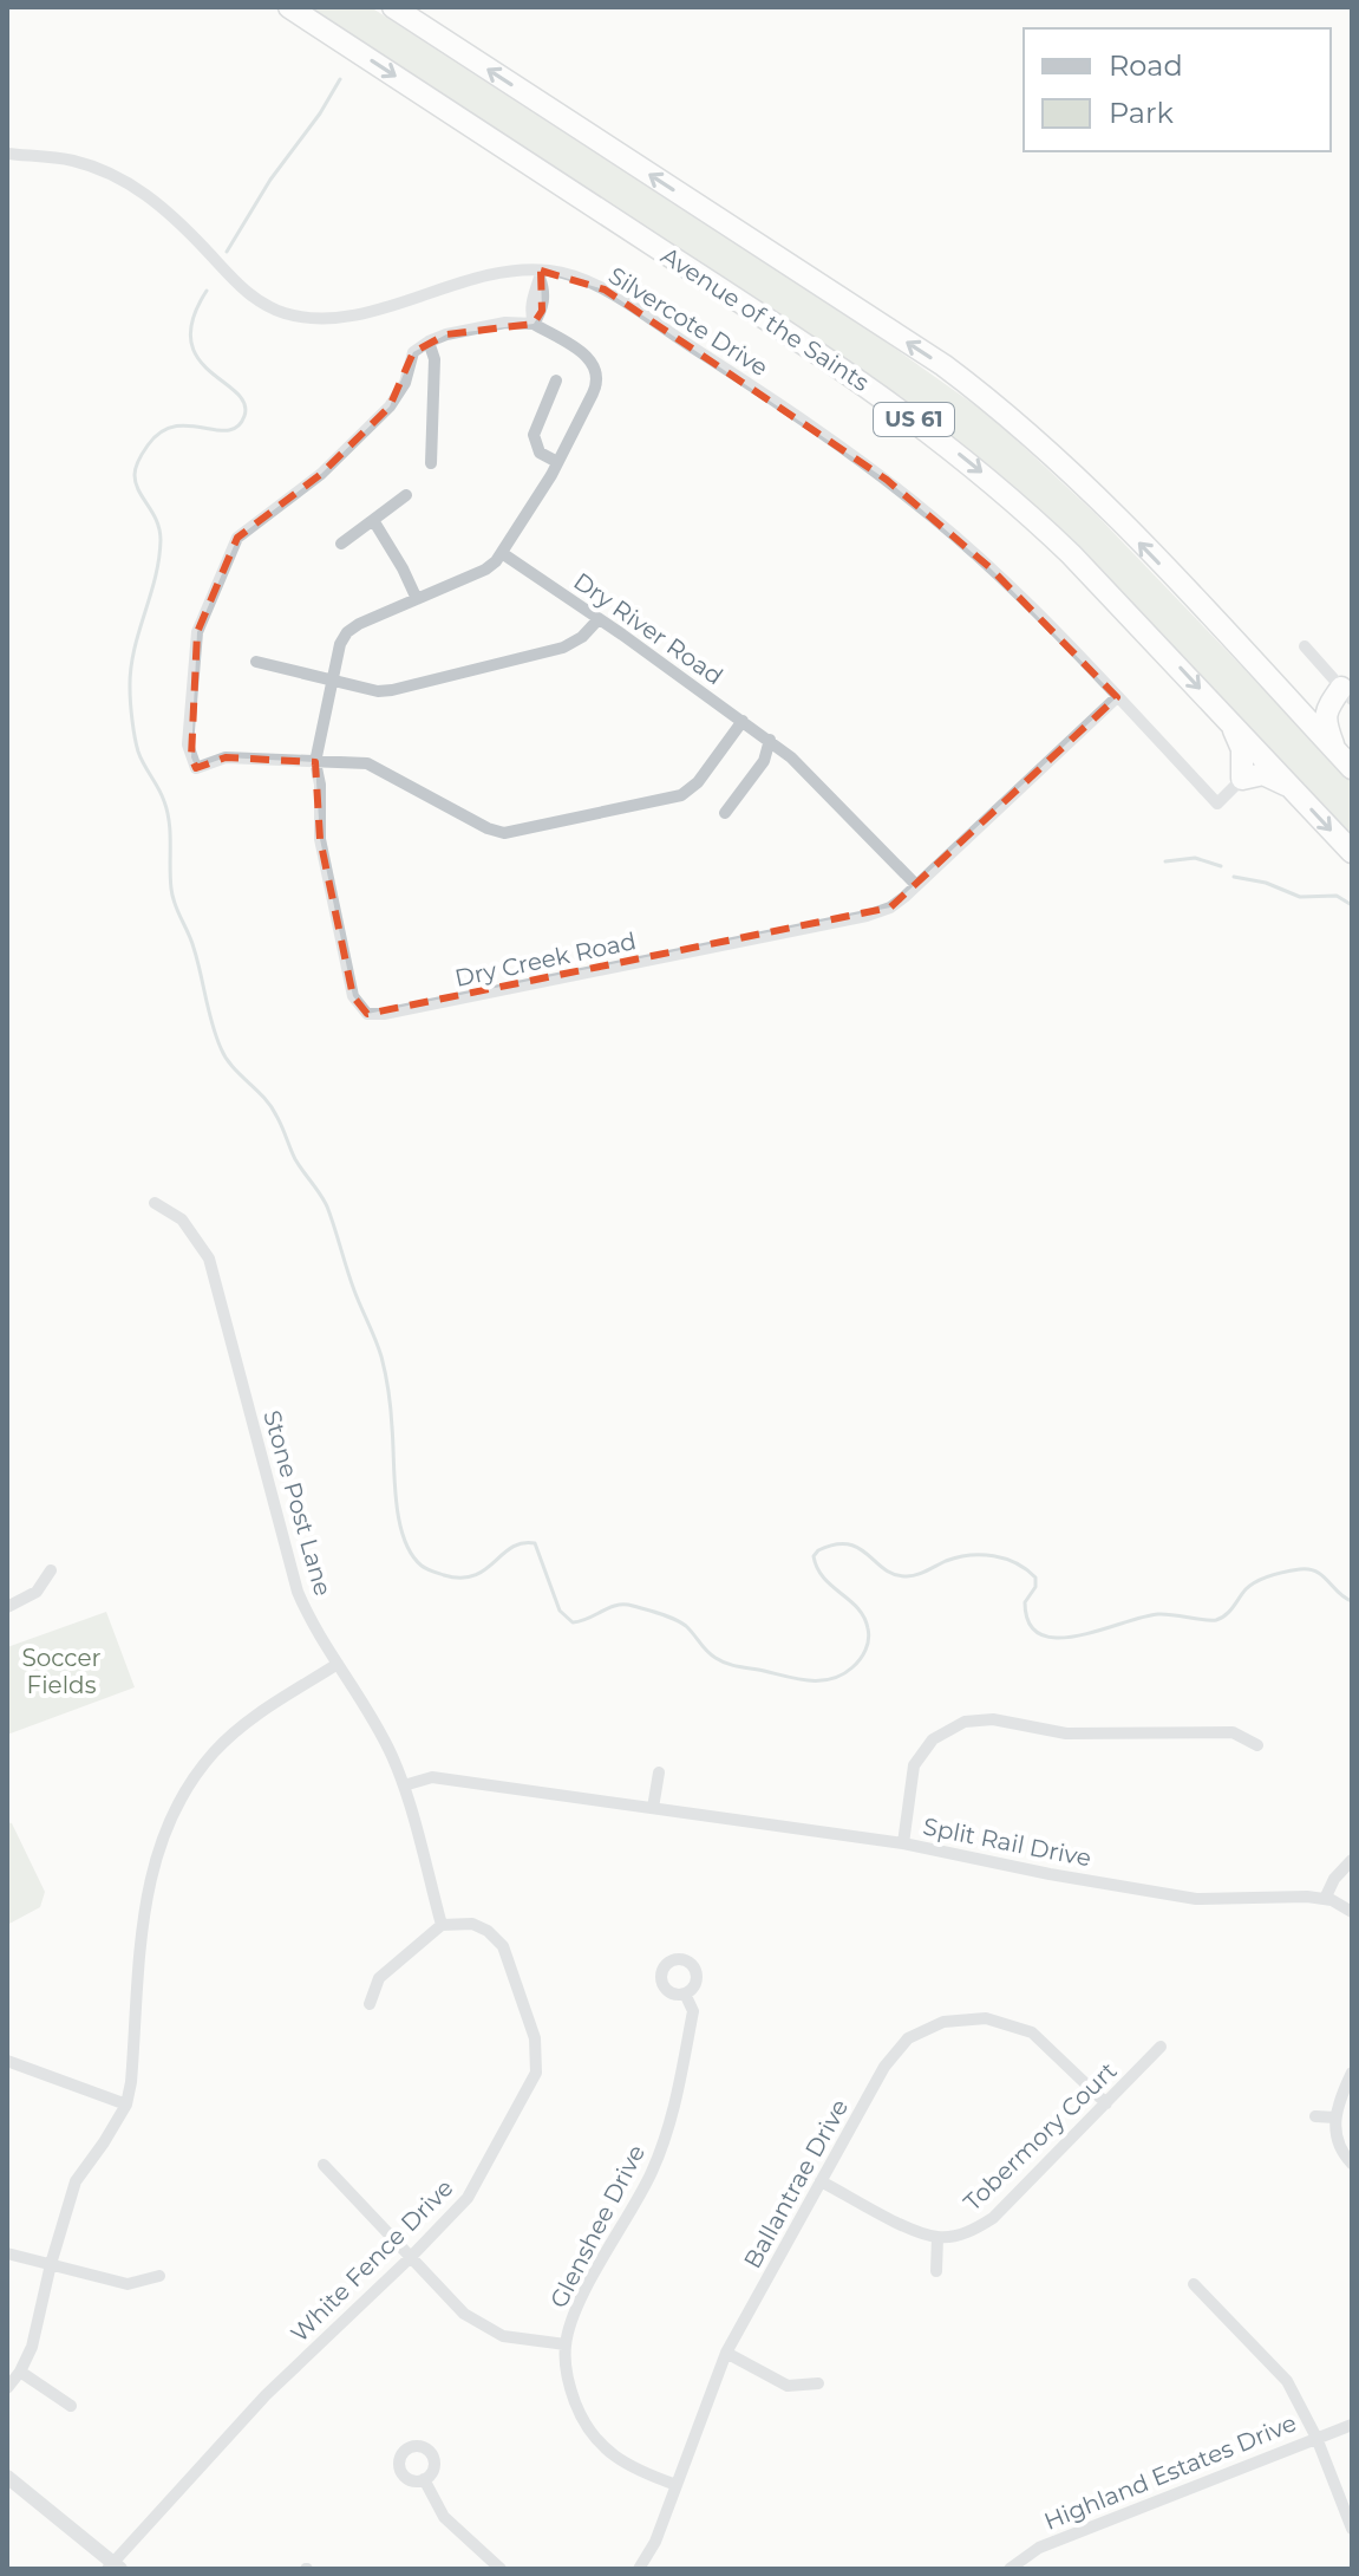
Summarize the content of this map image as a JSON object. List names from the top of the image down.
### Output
{
  "streets": {
    "highway": ["Avenue of the Saints", "US 61"],
    "street": [
      "Silvercote Drive",
      "Dry River Road",
      "Dry Creek Road",
      "Stone Post Lane",
      "Split Rail Drive",
      "Tobermory Court",
      "Ballantrae Drive",
      "Glenshee Drive",
      "White Fence Drive",
      "Highland Estates Drive"
    ]
  },
  "crossings": [
    ["Silvercote Drive", "Dry Creek Road"],
    ["Dry River Road", "Dry Creek Road"],
    ["Stone Post Lane", "Split Rail Drive"],
    ["Stone Post Lane", "White Fence Drive"],
    ["Tobermory Court", "Ballantrae Drive"],
    ["Ballantrae Drive", "Glenshee Drive"]
  ],
  "parks": ["Soccer Fields"],
  "legend": ["Road", "Park"]
}
